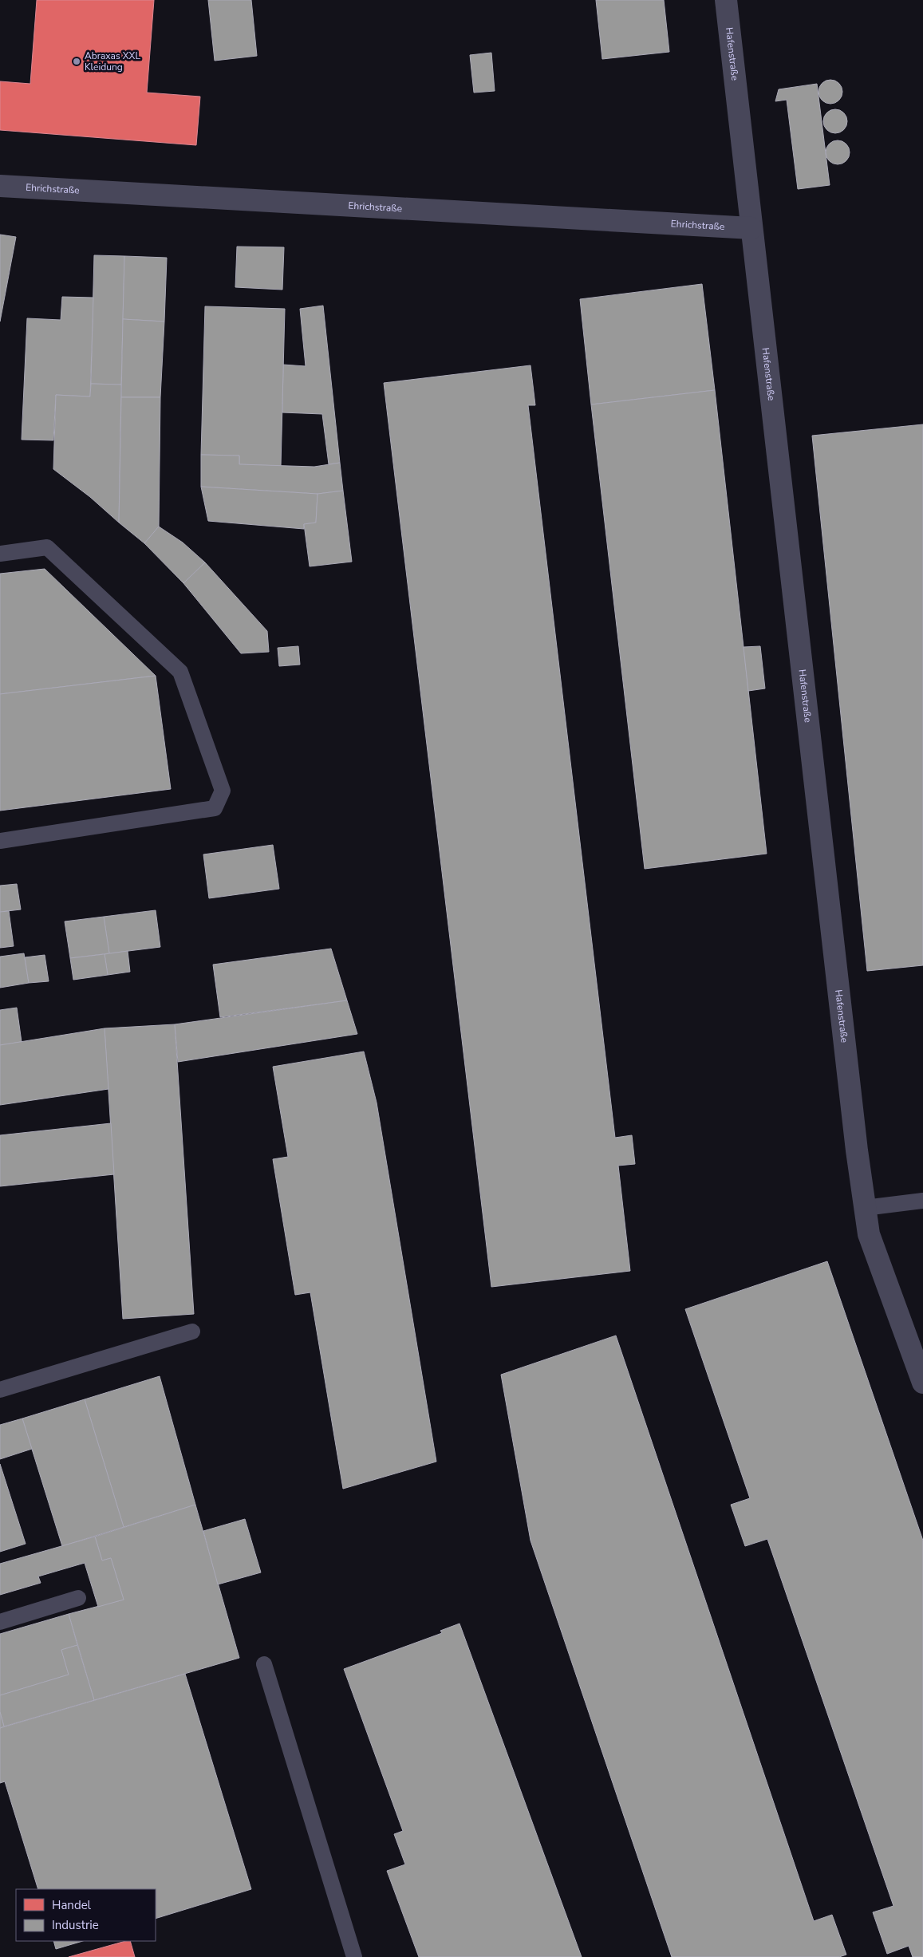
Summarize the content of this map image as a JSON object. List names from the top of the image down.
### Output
{
  "streets": {
    "street": ["Hafenstraße", "Ehrichstraße"]
  },
  "crossings": [
    ["Hafenstraße", "Ehrichstraße"]
  ],
  "places": ["Abraxas XXL Kleidung"],
  "legend": ["Handel", "Industrie"]
}
